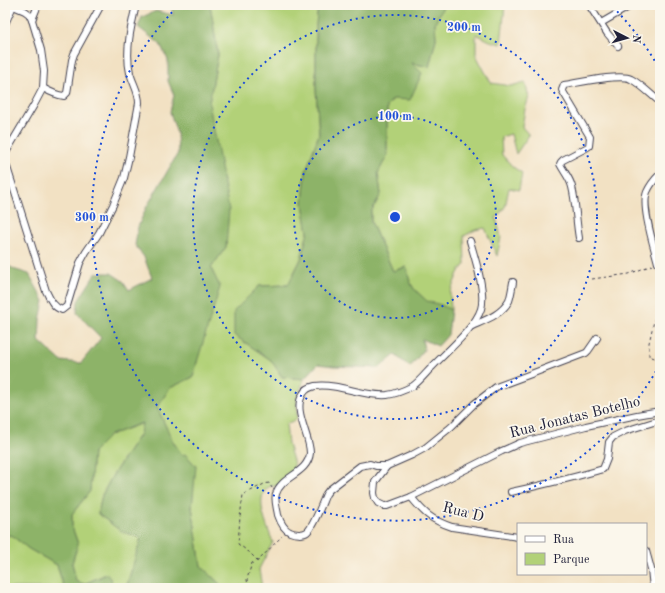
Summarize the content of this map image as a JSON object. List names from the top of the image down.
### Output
{
  "streets": {
    "street": ["Rua Jonatas Botelho", "Rua D"]
  },
  "crossings": [
    ["Rua Jonatas Botelho", "Rua D"]
  ],
  "legend": ["Rua", "Parque"],
  "north": "right",
  "rings": ["200 m", "100 m", "300 m"]
}
